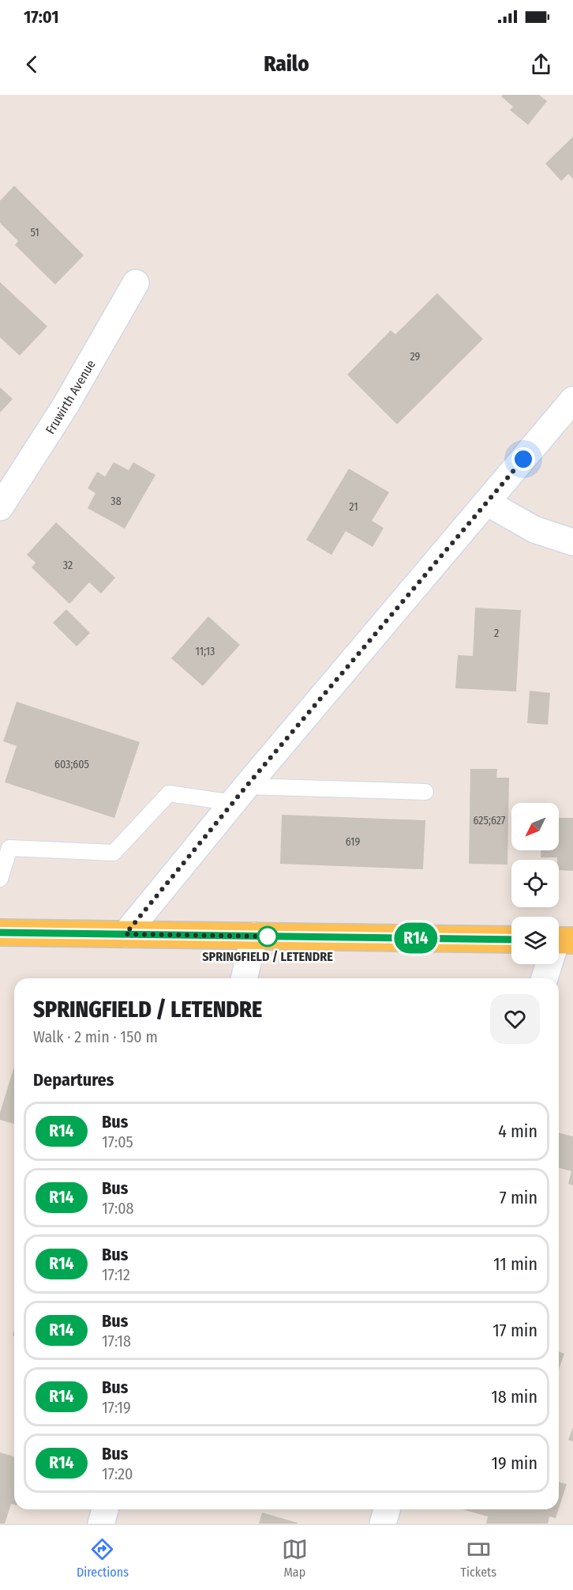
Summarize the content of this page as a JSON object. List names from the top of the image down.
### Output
{
  "streets": {
    "street": ["Fruwirth Avenue"]
  },
  "places": ["SPRINGFIELD / LETENDRE"],
  "lines": ["bus line R14"],
  "house_numbers": [
    "51",
    "29",
    "38",
    "21",
    "32",
    "2",
    "11;13",
    "603;605",
    "625;627",
    "619"
  ],
  "north": "bottom left",
  "page": {
    "status": "17:01",
    "header": "Railo",
    "on_map": "R14",
    "heading": [
      ["SPRINGFIELD / LETENDRE", "Walk · 2 min · 150 m"],
      "Departures"
    ],
    "list": [
      {
        "mark": "R14",
        "name": "Bus",
        "note": "17:05",
        "value": "4 min"
      },
      {
        "mark": "R14",
        "name": "Bus",
        "note": "17:08",
        "value": "7 min"
      },
      {
        "mark": "R14",
        "name": "Bus",
        "note": "17:12",
        "value": "11 min"
      },
      {
        "mark": "R14",
        "name": "Bus",
        "note": "17:18",
        "value": "17 min"
      },
      {
        "mark": "R14",
        "name": "Bus",
        "note": "17:19",
        "value": "18 min"
      },
      {
        "mark": "R14",
        "name": "Bus",
        "note": "17:20",
        "value": "19 min"
      }
    ],
    "tabs": ["Directions", "Map", "Tickets"]
  }
}
